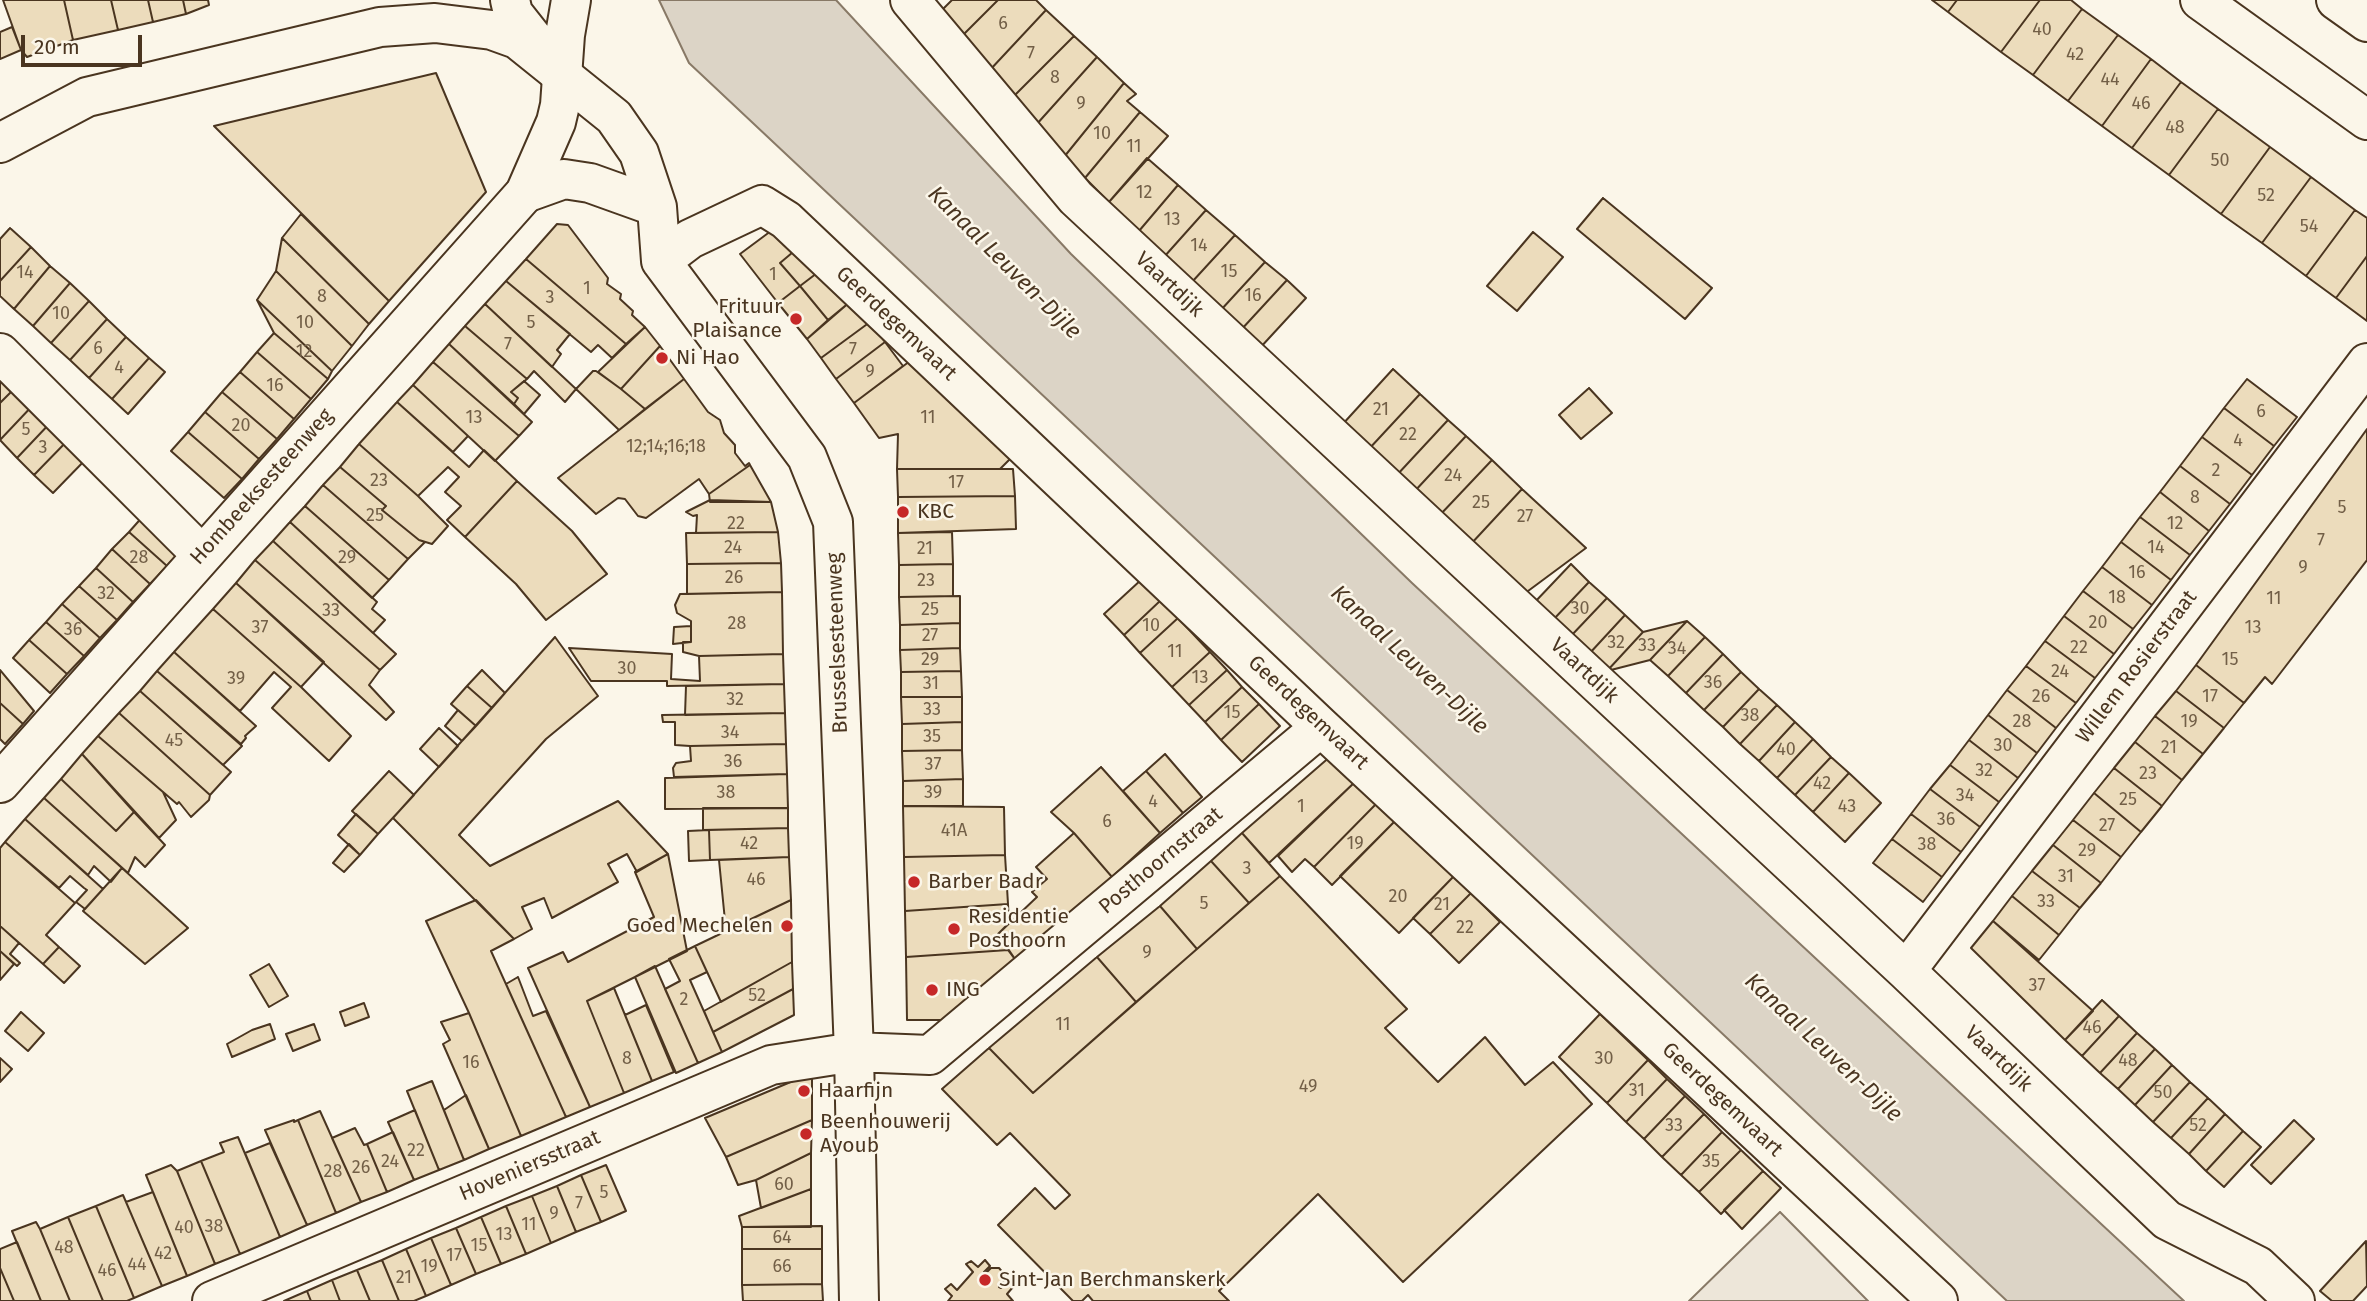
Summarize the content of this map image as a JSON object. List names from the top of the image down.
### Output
{
  "streets": {
    "street": [
      "Vaartdijk",
      "Geerdegemvaart",
      "Hombeeksesteenweg",
      "Brusselsesteenweg",
      "Willem Rosierstraat",
      "Posthoornstraat",
      "Hoveniersstraat"
    ]
  },
  "crossings": [
    ["Vaartdijk", "Willem Rosierstraat"],
    ["Geerdegemvaart", "Brusselsesteenweg"],
    ["Geerdegemvaart", "Posthoornstraat"],
    ["Brusselsesteenweg", "Posthoornstraat"],
    ["Brusselsesteenweg", "Hoveniersstraat"],
    ["Posthoornstraat", "Hoveniersstraat"]
  ],
  "water": ["Kanaal Leuven-Dijle"],
  "places": [
    "Frituur Plaisance",
    "Ni Hao",
    "KBC",
    "Barber Badr",
    "Goed Mechelen",
    "Residentie Posthoorn",
    "ING",
    "Haarfijn",
    "Beenhouwerij Ayoub",
    "Sint-Jan Berchmanskerk"
  ],
  "house_numbers": [
    "6",
    "40",
    "7",
    "42",
    "8",
    "44",
    "9",
    "46",
    "48",
    "10",
    "11",
    "50",
    "12",
    "52",
    "13",
    "54",
    "14",
    "15",
    "14",
    "1",
    "1",
    "16",
    "8",
    "3",
    "10",
    "10",
    "5",
    "7",
    "6",
    "7",
    "12",
    "4",
    "9",
    "16",
    "21",
    "6",
    "13",
    "11",
    "20",
    "5",
    "22",
    "4",
    "12;14;16;18",
    "3",
    "2",
    "24",
    "23",
    "17",
    "8",
    "25",
    "5",
    "25",
    "27",
    "22",
    "12",
    "7",
    "24",
    "14",
    "21",
    "28",
    "29",
    "9",
    "16",
    "26",
    "23",
    "32",
    "18",
    "11",
    "30",
    "25",
    "33",
    "20",
    "28",
    "10",
    "37",
    "13",
    "36",
    "27",
    "32",
    "33",
    "22",
    "34",
    "11",
    "29",
    "15",
    "30",
    "24",
    "13",
    "39",
    "36",
    "31",
    "26",
    "17",
    "32",
    "33",
    "15",
    "38",
    "28",
    "19",
    "34",
    "35",
    "45",
    "30",
    "21",
    "40",
    "36",
    "37",
    "32",
    "23",
    "42",
    "38",
    "39",
    "34",
    "25",
    "4",
    "1",
    "43",
    "36",
    "6",
    "27",
    "41A",
    "42",
    "19",
    "38",
    "29",
    "3",
    "31",
    "46",
    "20",
    "33",
    "5",
    "21",
    "22",
    "9",
    "37",
    "52",
    "2",
    "11",
    "46",
    "8",
    "30",
    "48",
    "16",
    "49",
    "31",
    "50",
    "33",
    "52",
    "22",
    "24",
    "35",
    "26",
    "28",
    "60",
    "5",
    "7",
    "9",
    "11",
    "38",
    "40",
    "13",
    "64",
    "15",
    "48",
    "42",
    "17",
    "44",
    "19",
    "66",
    "46",
    "21"
  ],
  "scale_bar": "20 m"
}
